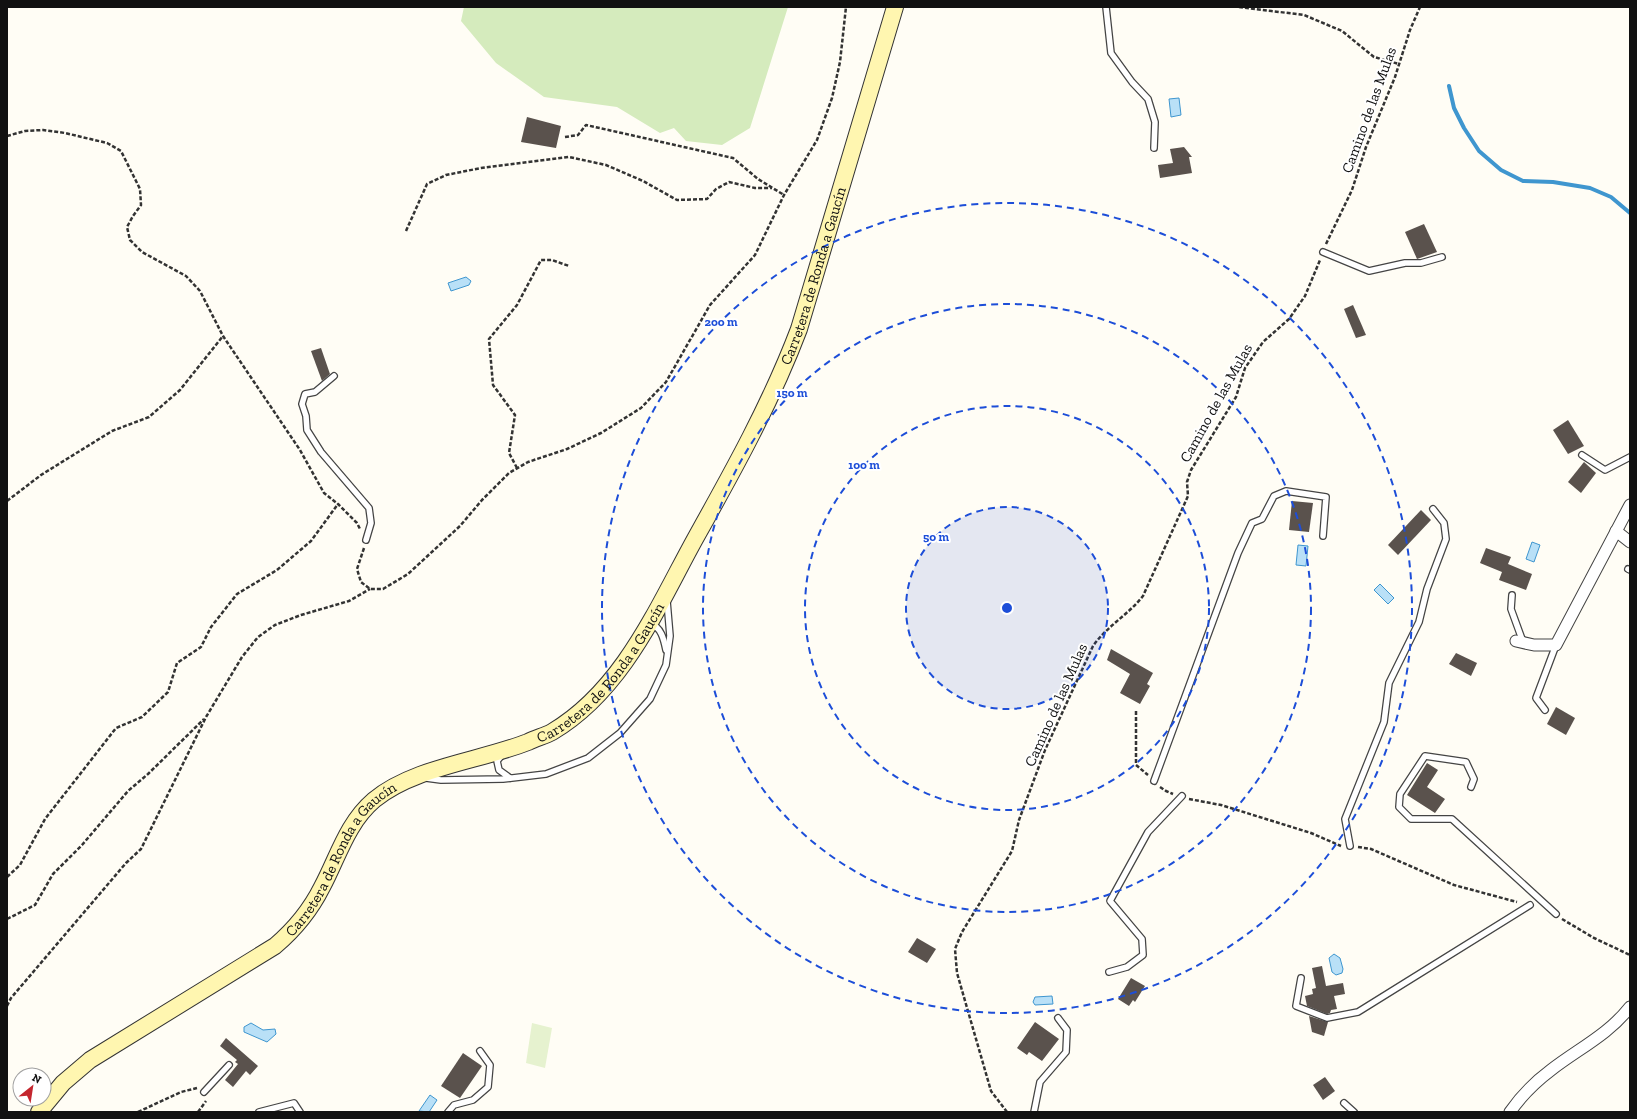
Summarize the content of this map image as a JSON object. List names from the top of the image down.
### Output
{
  "streets": {
    "main road": ["Carretera de Ronda a Gaucín"],
    "path": ["Camino de las Mulas"]
  },
  "north": "top right",
  "rings": [
    "200 m",
    "150 m",
    "100 m",
    "50 m"
  ]
}
